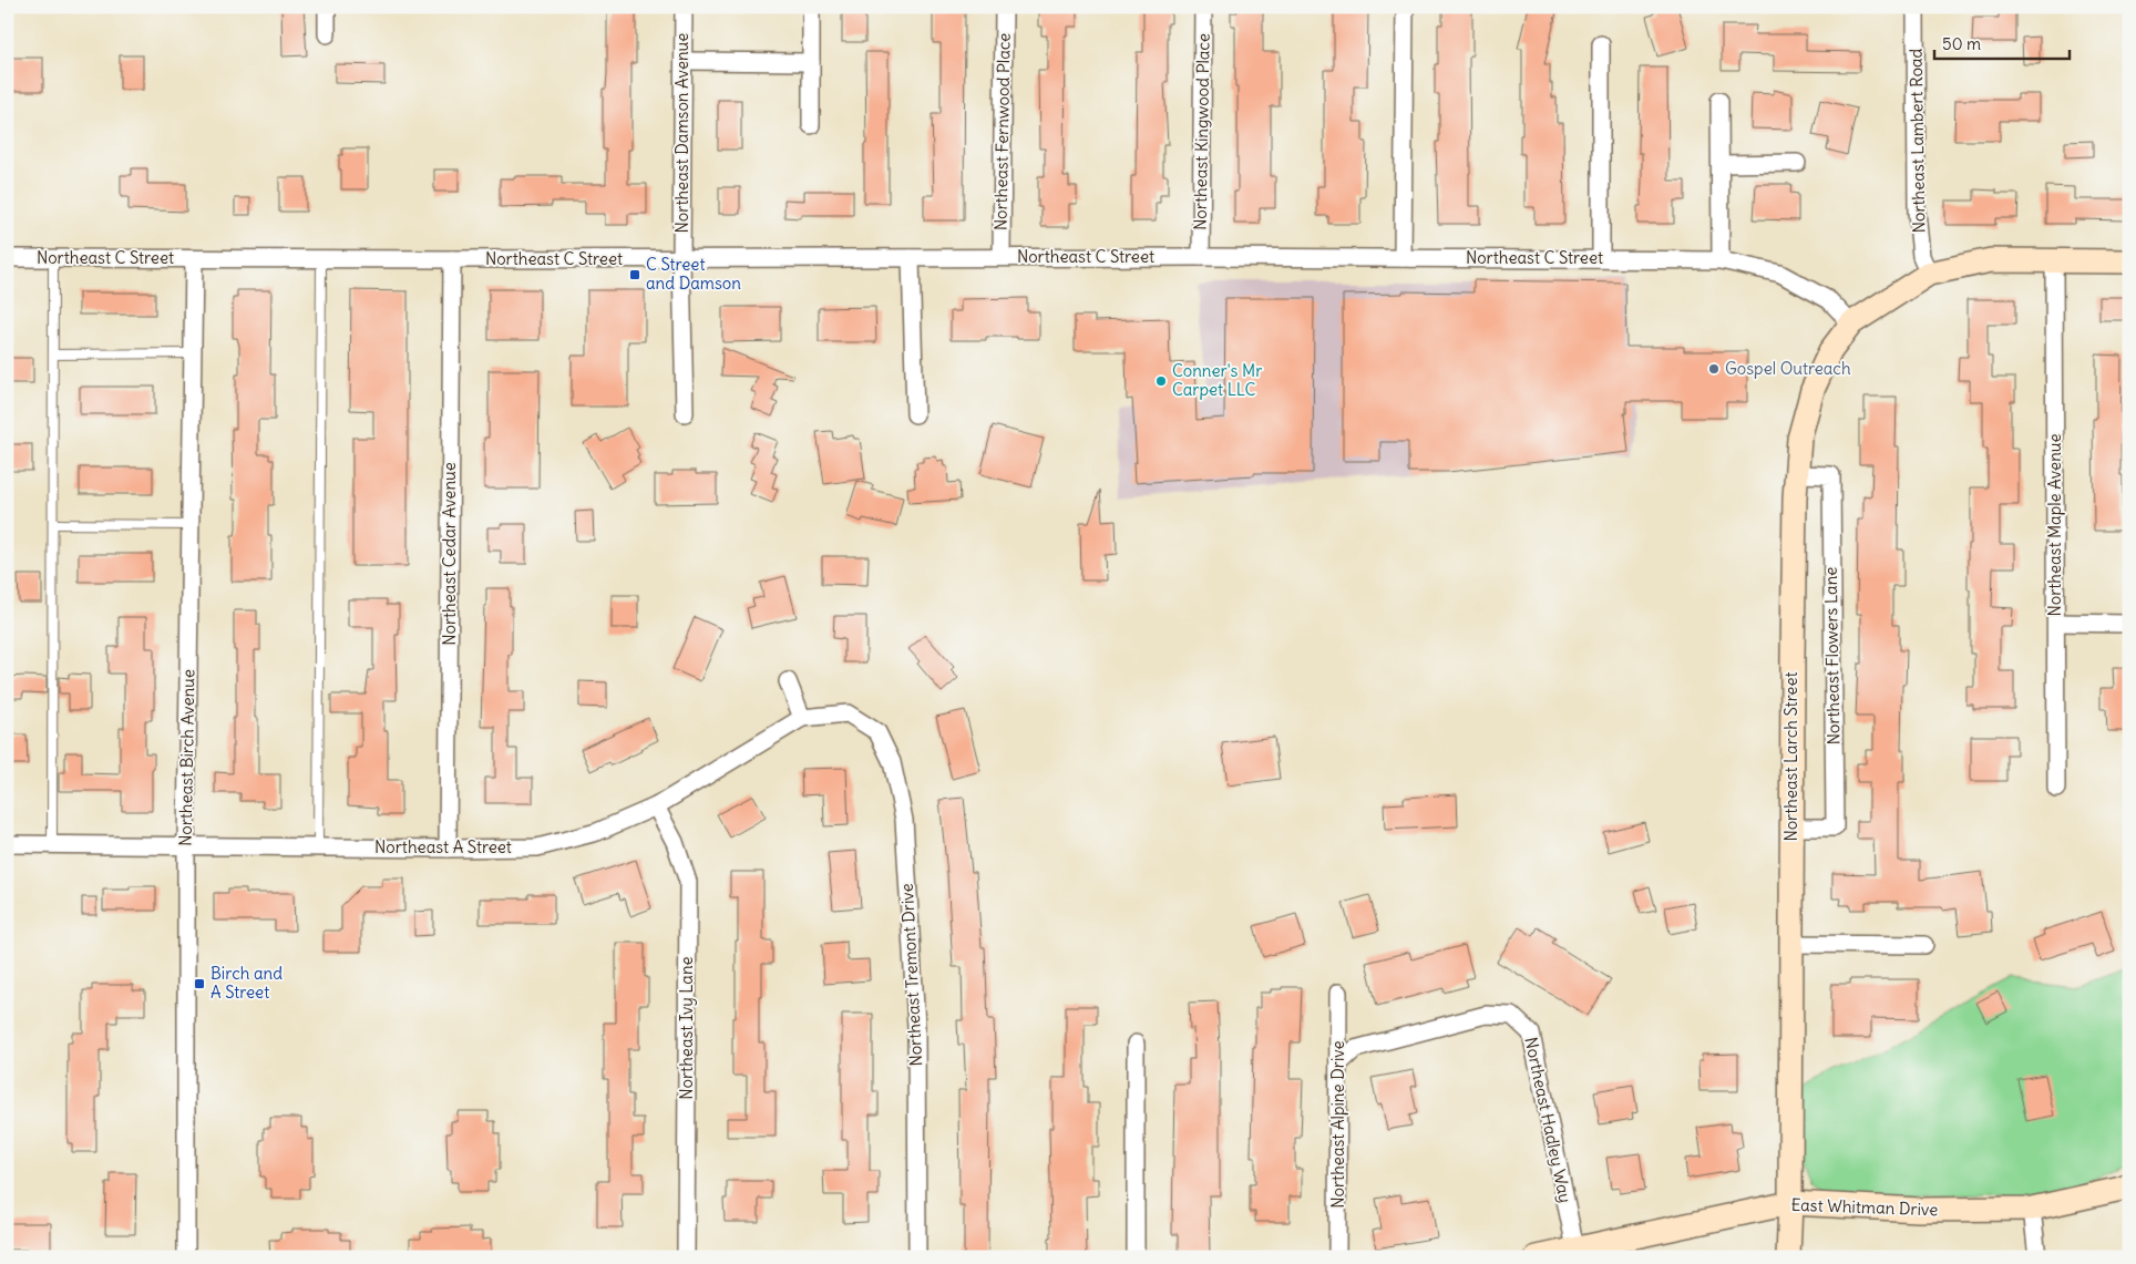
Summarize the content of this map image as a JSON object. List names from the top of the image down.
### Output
{
  "streets": {
    "main road": ["Northeast Larch Street", "East Whitman Drive"],
    "street": [
      "Northeast Fernwood Place",
      "Northeast Kingwood Place",
      "Northeast Damson Avenue",
      "Northeast Lambert Road",
      "Northeast C Street",
      "Northeast Maple Avenue",
      "Northeast Cedar Avenue",
      "Northeast Flowers Lane",
      "Northeast Birch Avenue",
      "Northeast A Street",
      "Northeast Tremont Drive",
      "Northeast Ivy Lane",
      "Northeast Hadley Way",
      "Northeast Alpine Drive"
    ]
  },
  "crossings": [
    ["Northeast Fernwood Place", "Northeast C Street"],
    ["Northeast Kingwood Place", "Northeast C Street"],
    ["Northeast Damson Avenue", "Northeast C Street"],
    ["Northeast C Street", "Northeast Cedar Avenue"],
    ["Northeast C Street", "Northeast Larch Street"],
    ["Northeast C Street", "Northeast Birch Avenue"],
    ["Northeast Cedar Avenue", "Northeast A Street"],
    ["Northeast Flowers Lane", "Northeast Larch Street"],
    ["Northeast Larch Street", "East Whitman Drive"],
    ["Northeast Birch Avenue", "Northeast A Street"],
    ["Northeast A Street", "Northeast Tremont Drive"],
    ["Northeast A Street", "Northeast Ivy Lane"],
    ["Northeast Hadley Way", "Northeast Alpine Drive"],
    ["Northeast Hadley Way", "East Whitman Drive"]
  ],
  "places": {
    "transit": ["C Street and Damson", "Birch and A Street"],
    "other": ["Gospel Outreach", "Conner's Mr Carpet LLC"]
  },
  "scale_bar": "50 m"
}
